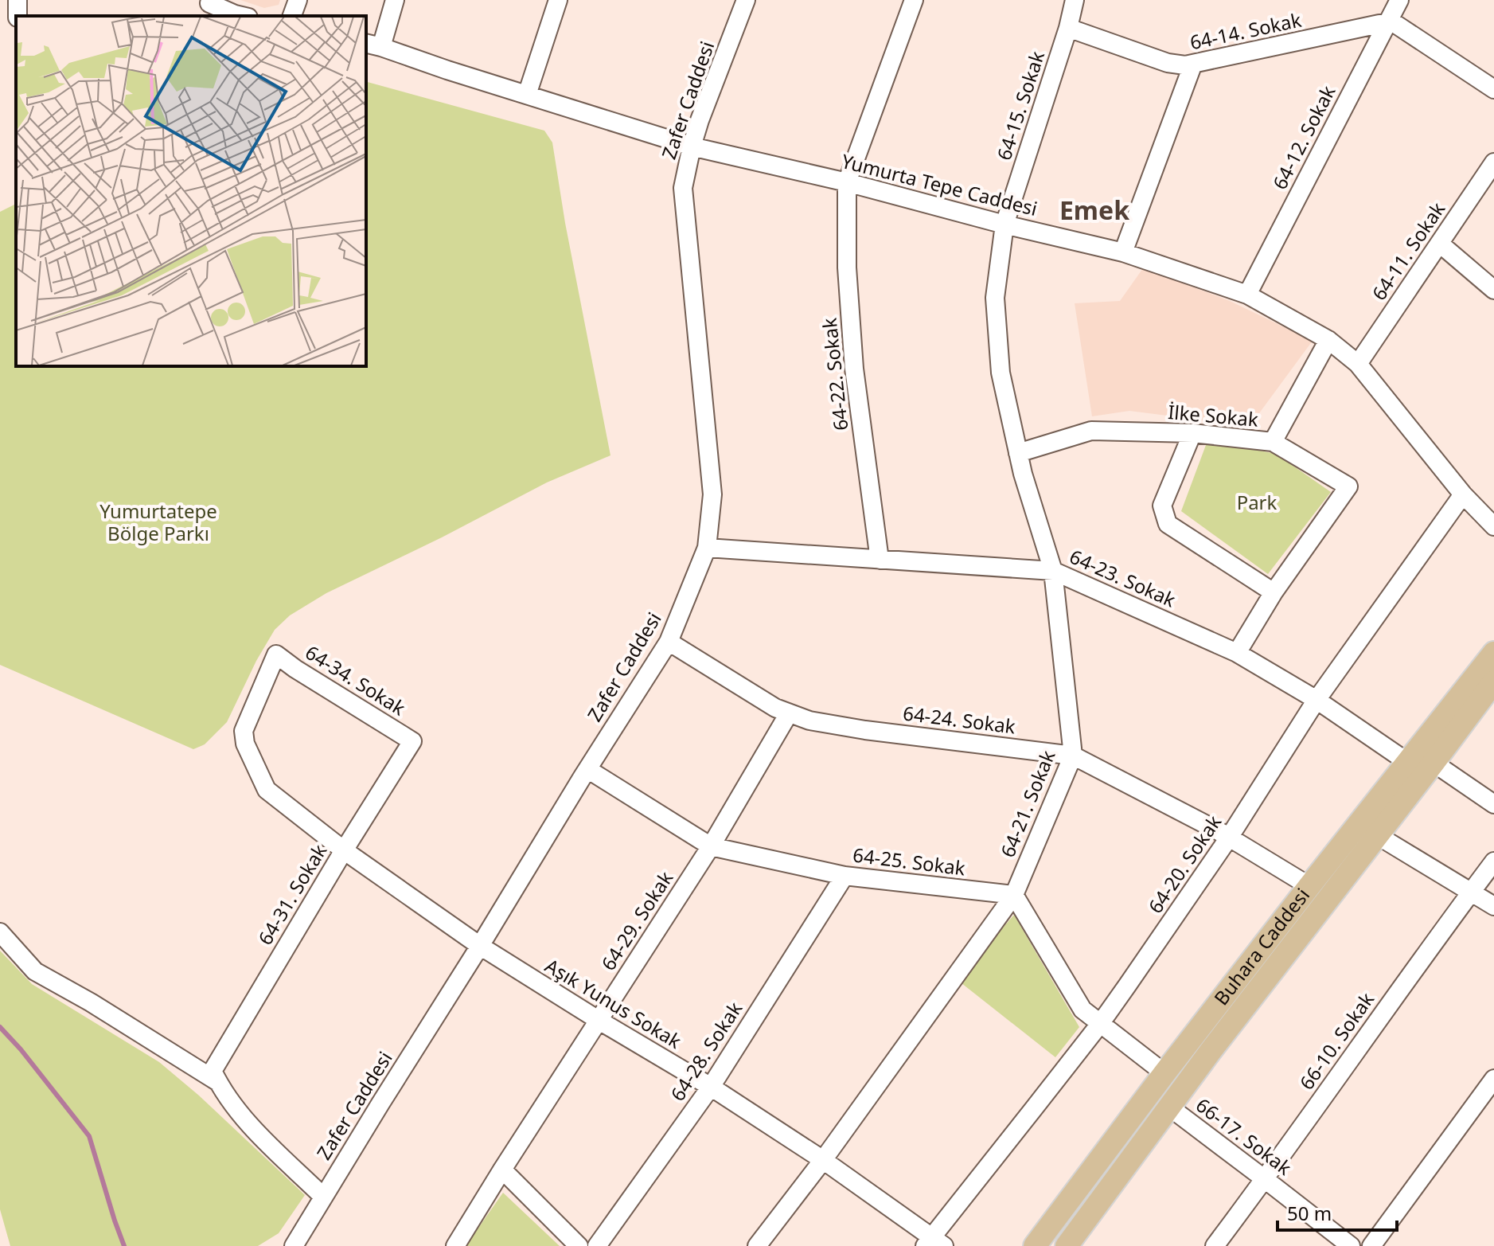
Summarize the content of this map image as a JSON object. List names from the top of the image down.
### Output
{
  "streets": {
    "main road": ["Buhara Caddesi"],
    "street": [
      "64-14. Sokak",
      "Zafer Caddesi",
      "64-15. Sokak",
      "64-12. Sokak",
      "Yumurta Tepe Caddesi",
      "64-11. Sokak",
      "64-22. Sokak",
      "İlke Sokak",
      "64-23. Sokak",
      "64-34. Sokak",
      "64-24. Sokak",
      "64-21. Sokak",
      "64-25. Sokak",
      "64-20. Sokak",
      "64-31. Sokak",
      "64-29. Sokak",
      "Aşık Yunus Sokak",
      "66-10. Sokak",
      "64-28. Sokak",
      "66-17. Sokak"
    ]
  },
  "crossings": [
    ["64-14. Sokak", "64-15. Sokak"],
    ["64-14. Sokak", "64-12. Sokak"],
    ["Zafer Caddesi", "Yumurta Tepe Caddesi"],
    ["Zafer Caddesi", "64-23. Sokak"],
    ["Zafer Caddesi", "64-24. Sokak"],
    ["Zafer Caddesi", "64-25. Sokak"],
    ["Zafer Caddesi", "Aşık Yunus Sokak"],
    ["64-15. Sokak", "Yumurta Tepe Caddesi"],
    ["64-15. Sokak", "64-21. Sokak"],
    ["64-12. Sokak", "Yumurta Tepe Caddesi"],
    ["Yumurta Tepe Caddesi", "64-11. Sokak"],
    ["Yumurta Tepe Caddesi", "64-22. Sokak"],
    ["Yumurta Tepe Caddesi", "64-21. Sokak"],
    ["Yumurta Tepe Caddesi", "64-20. Sokak"],
    ["64-22. Sokak", "64-23. Sokak"],
    ["İlke Sokak", "64-23. Sokak"],
    ["İlke Sokak", "64-21. Sokak"],
    ["64-23. Sokak", "64-21. Sokak"],
    ["64-23. Sokak", "64-20. Sokak"],
    ["64-23. Sokak", "Buhara Caddesi"],
    ["64-34. Sokak", "64-31. Sokak"],
    ["64-34. Sokak", "Aşık Yunus Sokak"],
    ["64-24. Sokak", "64-21. Sokak"],
    ["64-24. Sokak", "64-20. Sokak"],
    ["64-24. Sokak", "64-29. Sokak"],
    ["64-24. Sokak", "Buhara Caddesi"],
    ["64-21. Sokak", "64-25. Sokak"],
    ["64-21. Sokak", "Aşık Yunus Sokak"],
    ["64-25. Sokak", "64-29. Sokak"],
    ["64-25. Sokak", "64-28. Sokak"],
    ["64-20. Sokak", "Aşık Yunus Sokak"],
    ["64-31. Sokak", "Aşık Yunus Sokak"],
    ["64-29. Sokak", "Aşık Yunus Sokak"],
    ["Buhara Caddesi", "66-17. Sokak"],
    ["Aşık Yunus Sokak", "64-28. Sokak"],
    ["66-10. Sokak", "66-17. Sokak"]
  ],
  "districts": ["Emek"],
  "parks": ["Park", "Yumurtatepe Bölge Parkı"],
  "scale_bar": "50 m"
}
